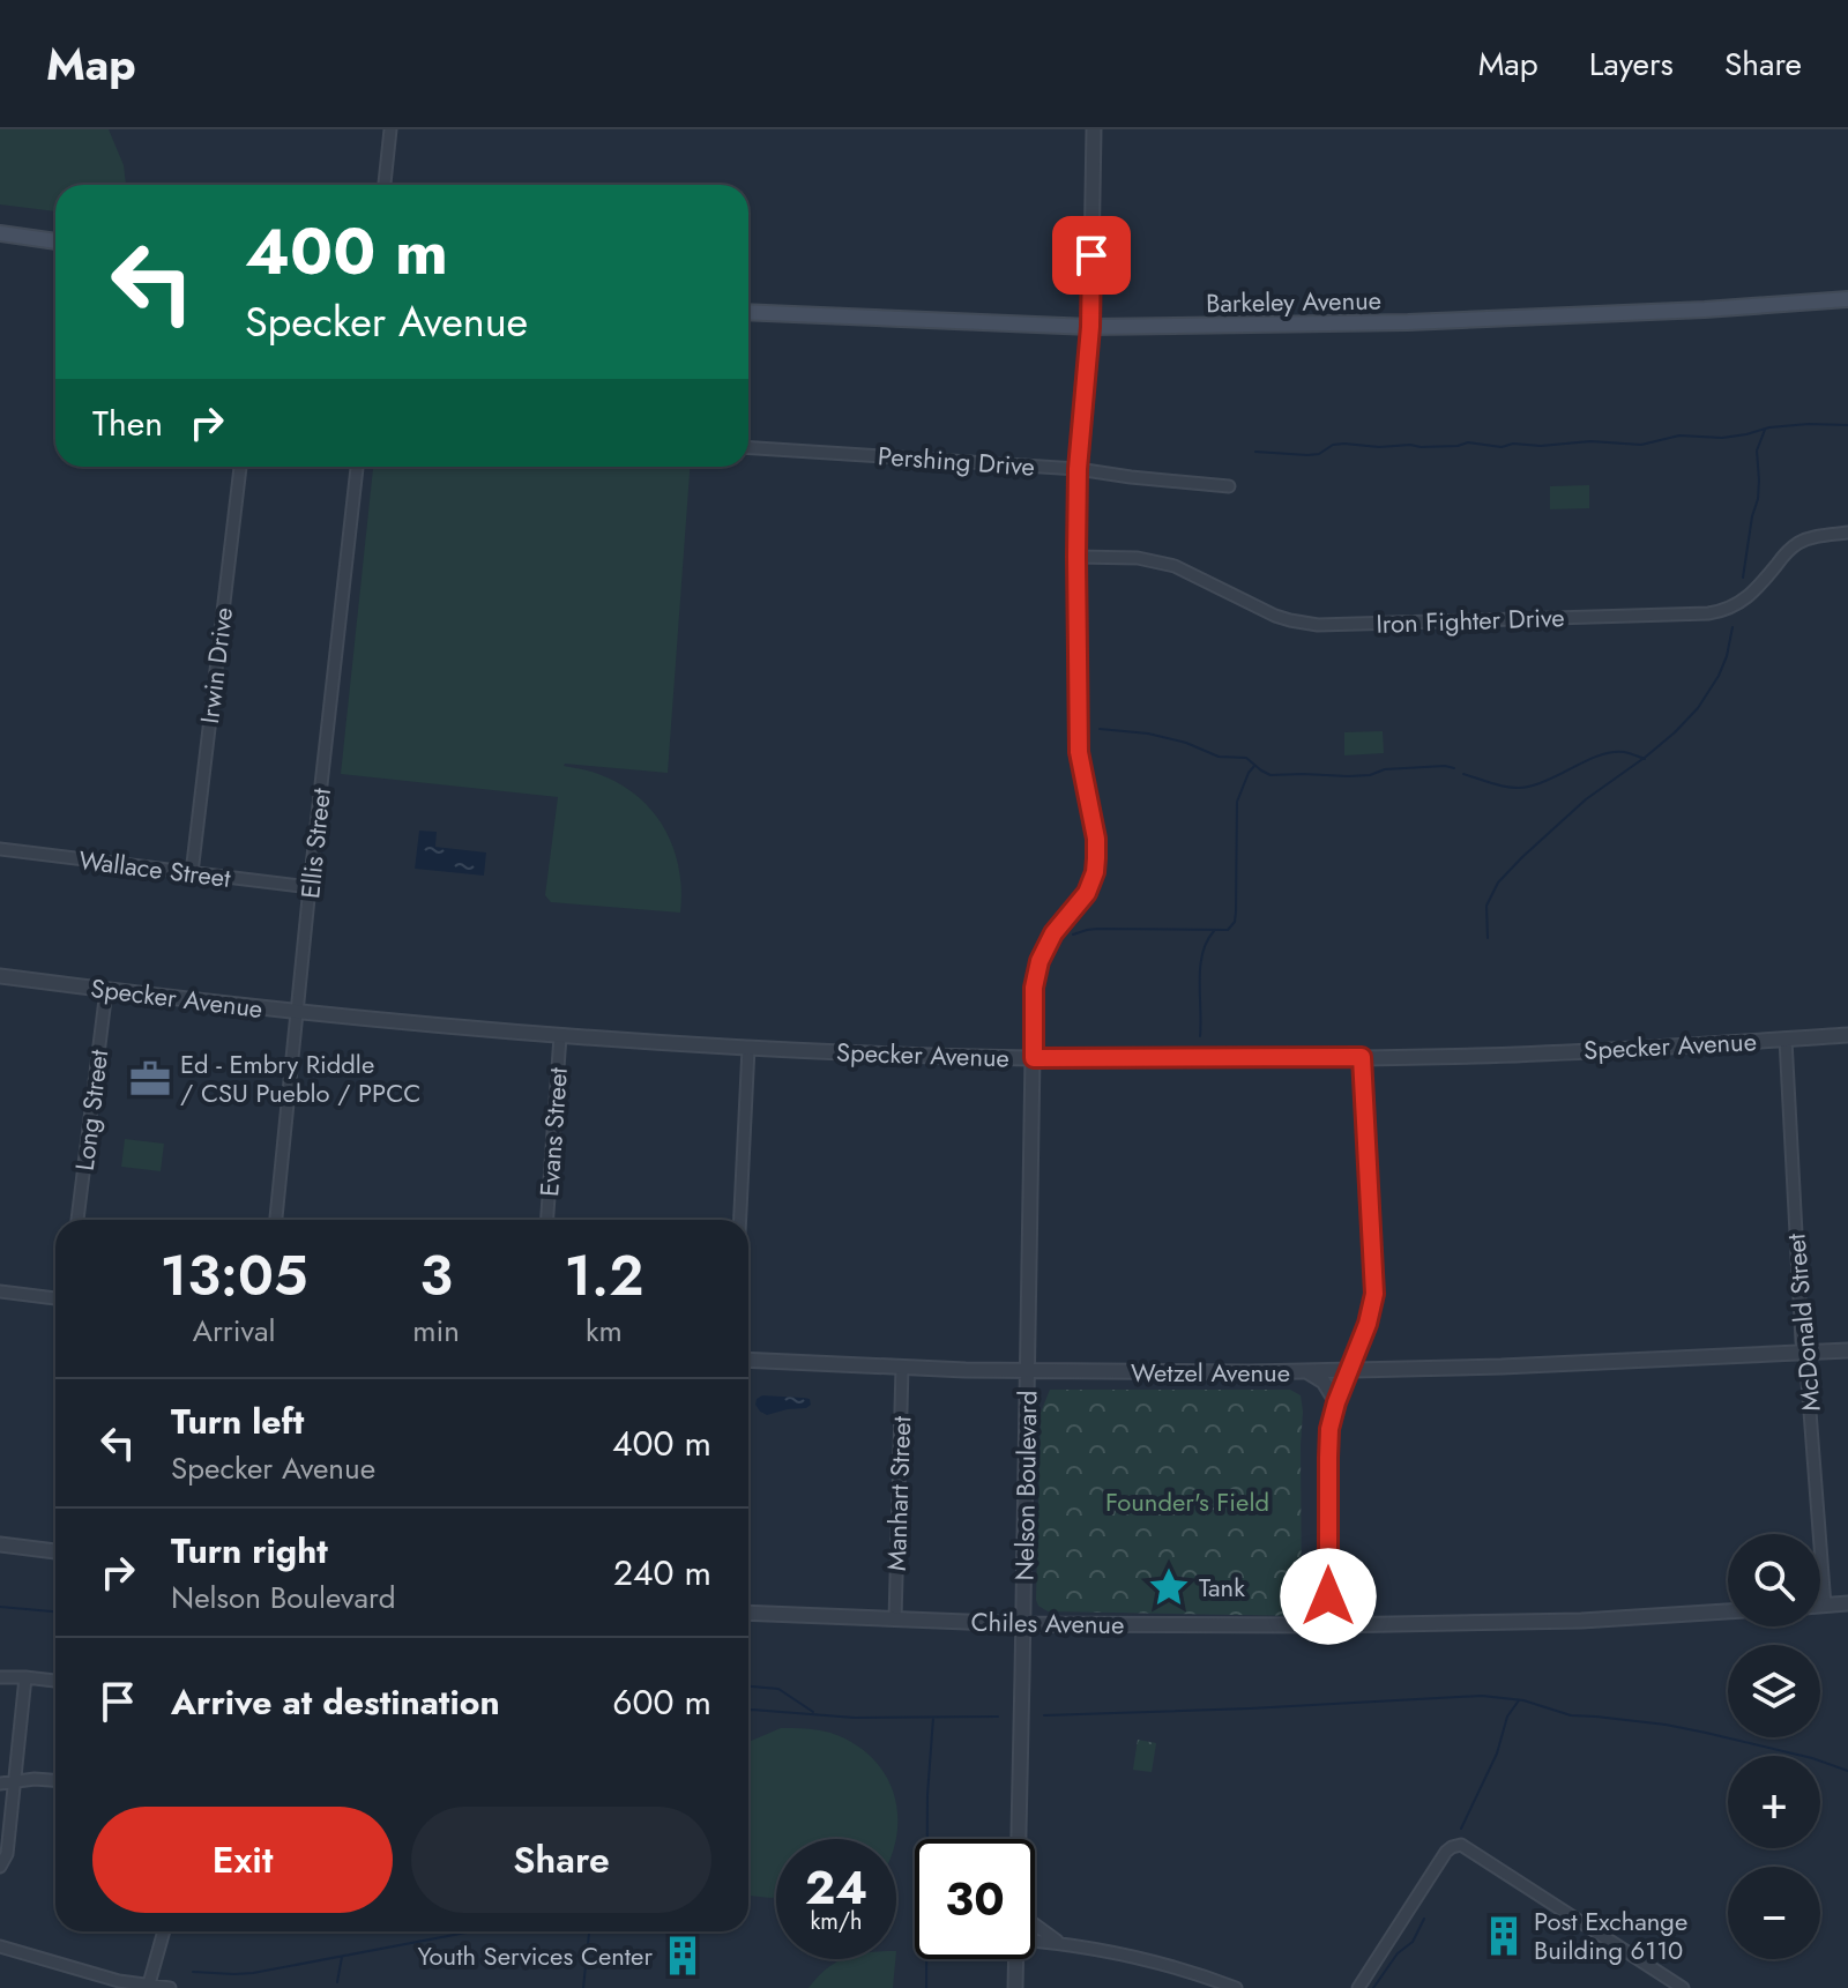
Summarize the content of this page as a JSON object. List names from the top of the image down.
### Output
{
  "streets": {
    "main road": ["Barkeley Avenue"],
    "street": [
      "Pershing Drive",
      "Iron Fighter Drive",
      "Irwin Drive",
      "Ellis Street",
      "Wallace Street",
      "Specker Avenue",
      "Long Street",
      "Evans Street",
      "McDonald Street",
      "Wetzel Avenue",
      "Nelson Boulevard",
      "Manhart Street",
      "Chiles Avenue"
    ]
  },
  "crossings": [
    ["Irwin Drive", "Wallace Street"],
    ["Ellis Street", "Wallace Street"],
    ["Ellis Street", "Specker Avenue"],
    ["Specker Avenue", "Long Street"],
    ["Specker Avenue", "Evans Street"],
    ["Specker Avenue", "McDonald Street"],
    ["Specker Avenue", "Nelson Boulevard"],
    ["McDonald Street", "Wetzel Avenue"],
    ["Wetzel Avenue", "Nelson Boulevard"],
    ["Wetzel Avenue", "Manhart Street"],
    ["Nelson Boulevard", "Chiles Avenue"],
    ["Manhart Street", "Chiles Avenue"]
  ],
  "parks": ["Founder's Field"],
  "places": {
    "office": ["Ed - Embry Riddle / CSU Pueblo / PPCC"],
    "place": ["Tank"],
    "building": ["Post Exchange Building 6110", "Youth Services Center"]
  },
  "page": {
    "header": "Map",
    "nav": ["Map", "Layers", "Share"],
    "turn": ["400 m", "Specker Avenue"],
    "then": "Then",
    "eta": [
      "13:05",
      "Arrival",
      "3",
      "min",
      "1.2",
      "km"
    ],
    "list": [
      {
        "name": "Turn left",
        "note": "Specker Avenue",
        "value": "400 m"
      },
      {
        "name": "Turn right",
        "note": "Nelson Boulevard",
        "value": "240 m"
      },
      {
        "name": "Arrive at destination",
        "value": "600 m"
      }
    ],
    "map_buttons": ["+", "−"],
    "buttons": ["Exit", "Share"],
    "speed": "24 km/h",
    "limit": "30"
  }
}
